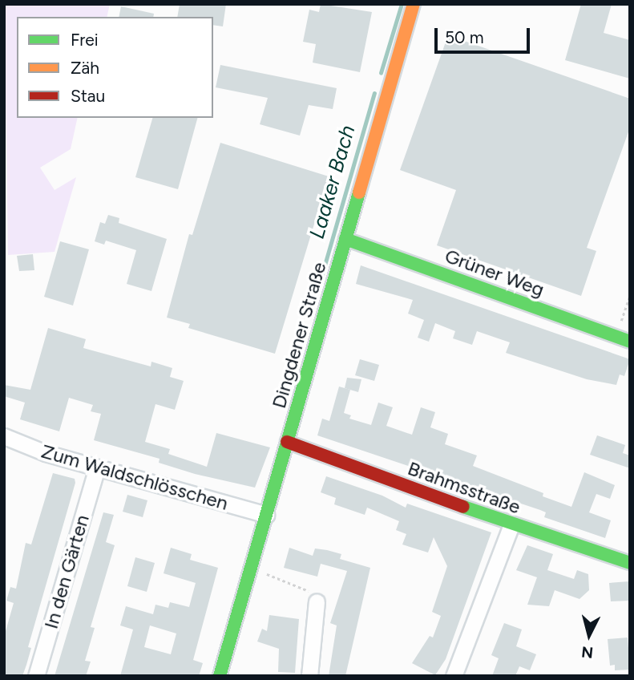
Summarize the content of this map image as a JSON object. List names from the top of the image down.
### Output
{
  "streets": {
    "main road": ["Grüner Weg", "Dingdener Straße", "Brahmsstraße"],
    "street": ["Zum Waldschlösschen", "In den Gärten"]
  },
  "crossings": [
    ["Grüner Weg", "Dingdener Straße"],
    ["Dingdener Straße", "Zum Waldschlösschen"],
    ["Dingdener Straße", "Brahmsstraße"],
    ["Zum Waldschlösschen", "In den Gärten"]
  ],
  "water": ["Laaker Bach"],
  "legend": ["Frei", "Zäh", "Stau"],
  "scale_bar": "50 m",
  "north": "bottom"
}
